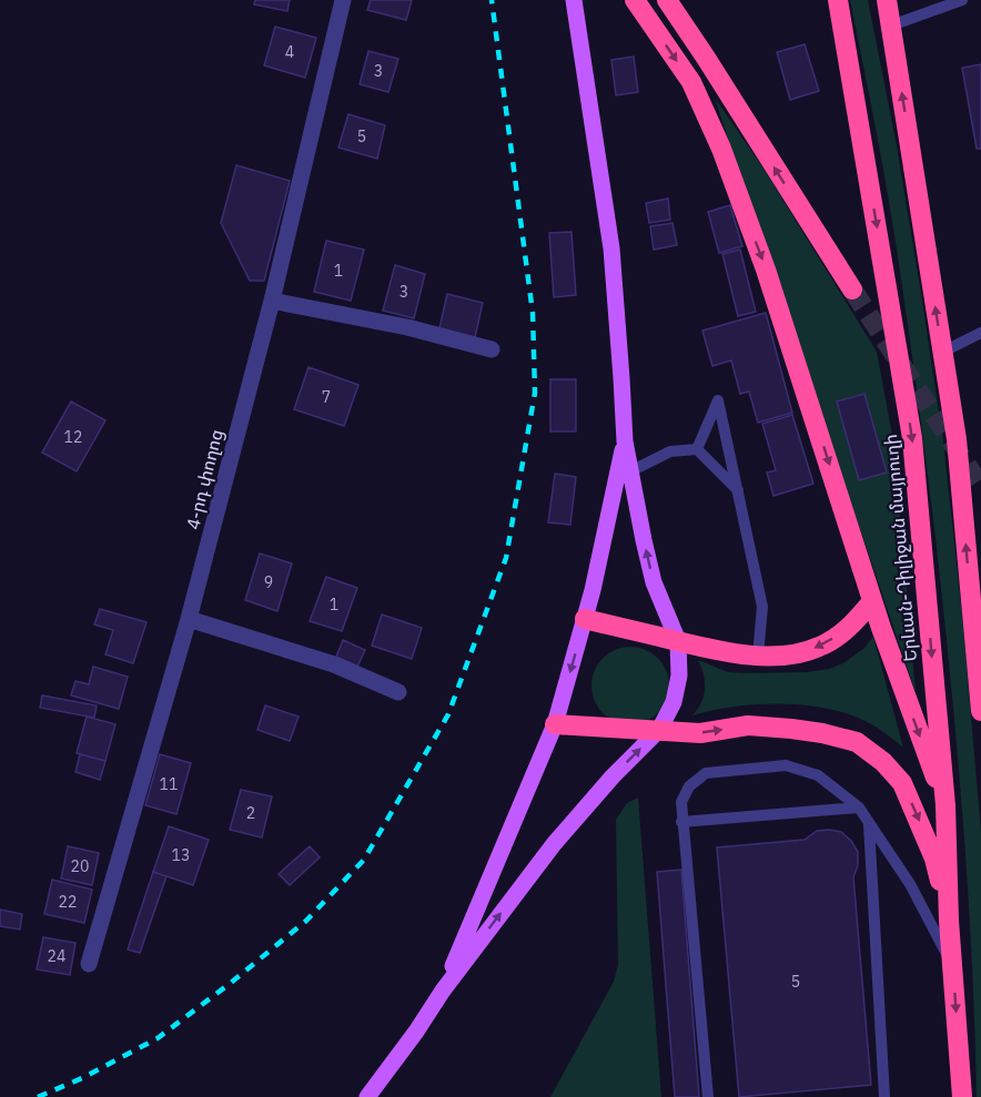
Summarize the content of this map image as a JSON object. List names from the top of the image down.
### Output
{
  "streets": {
    "highway": ["Երևան-Դիլիջան մայրուղի"],
    "street": ["4-րդ փողոց"]
  },
  "house_numbers": [
    "4",
    "3",
    "5",
    "1",
    "3",
    "7",
    "12",
    "9",
    "1",
    "11",
    "2",
    "13",
    "20",
    "22",
    "24",
    "5"
  ]
}
